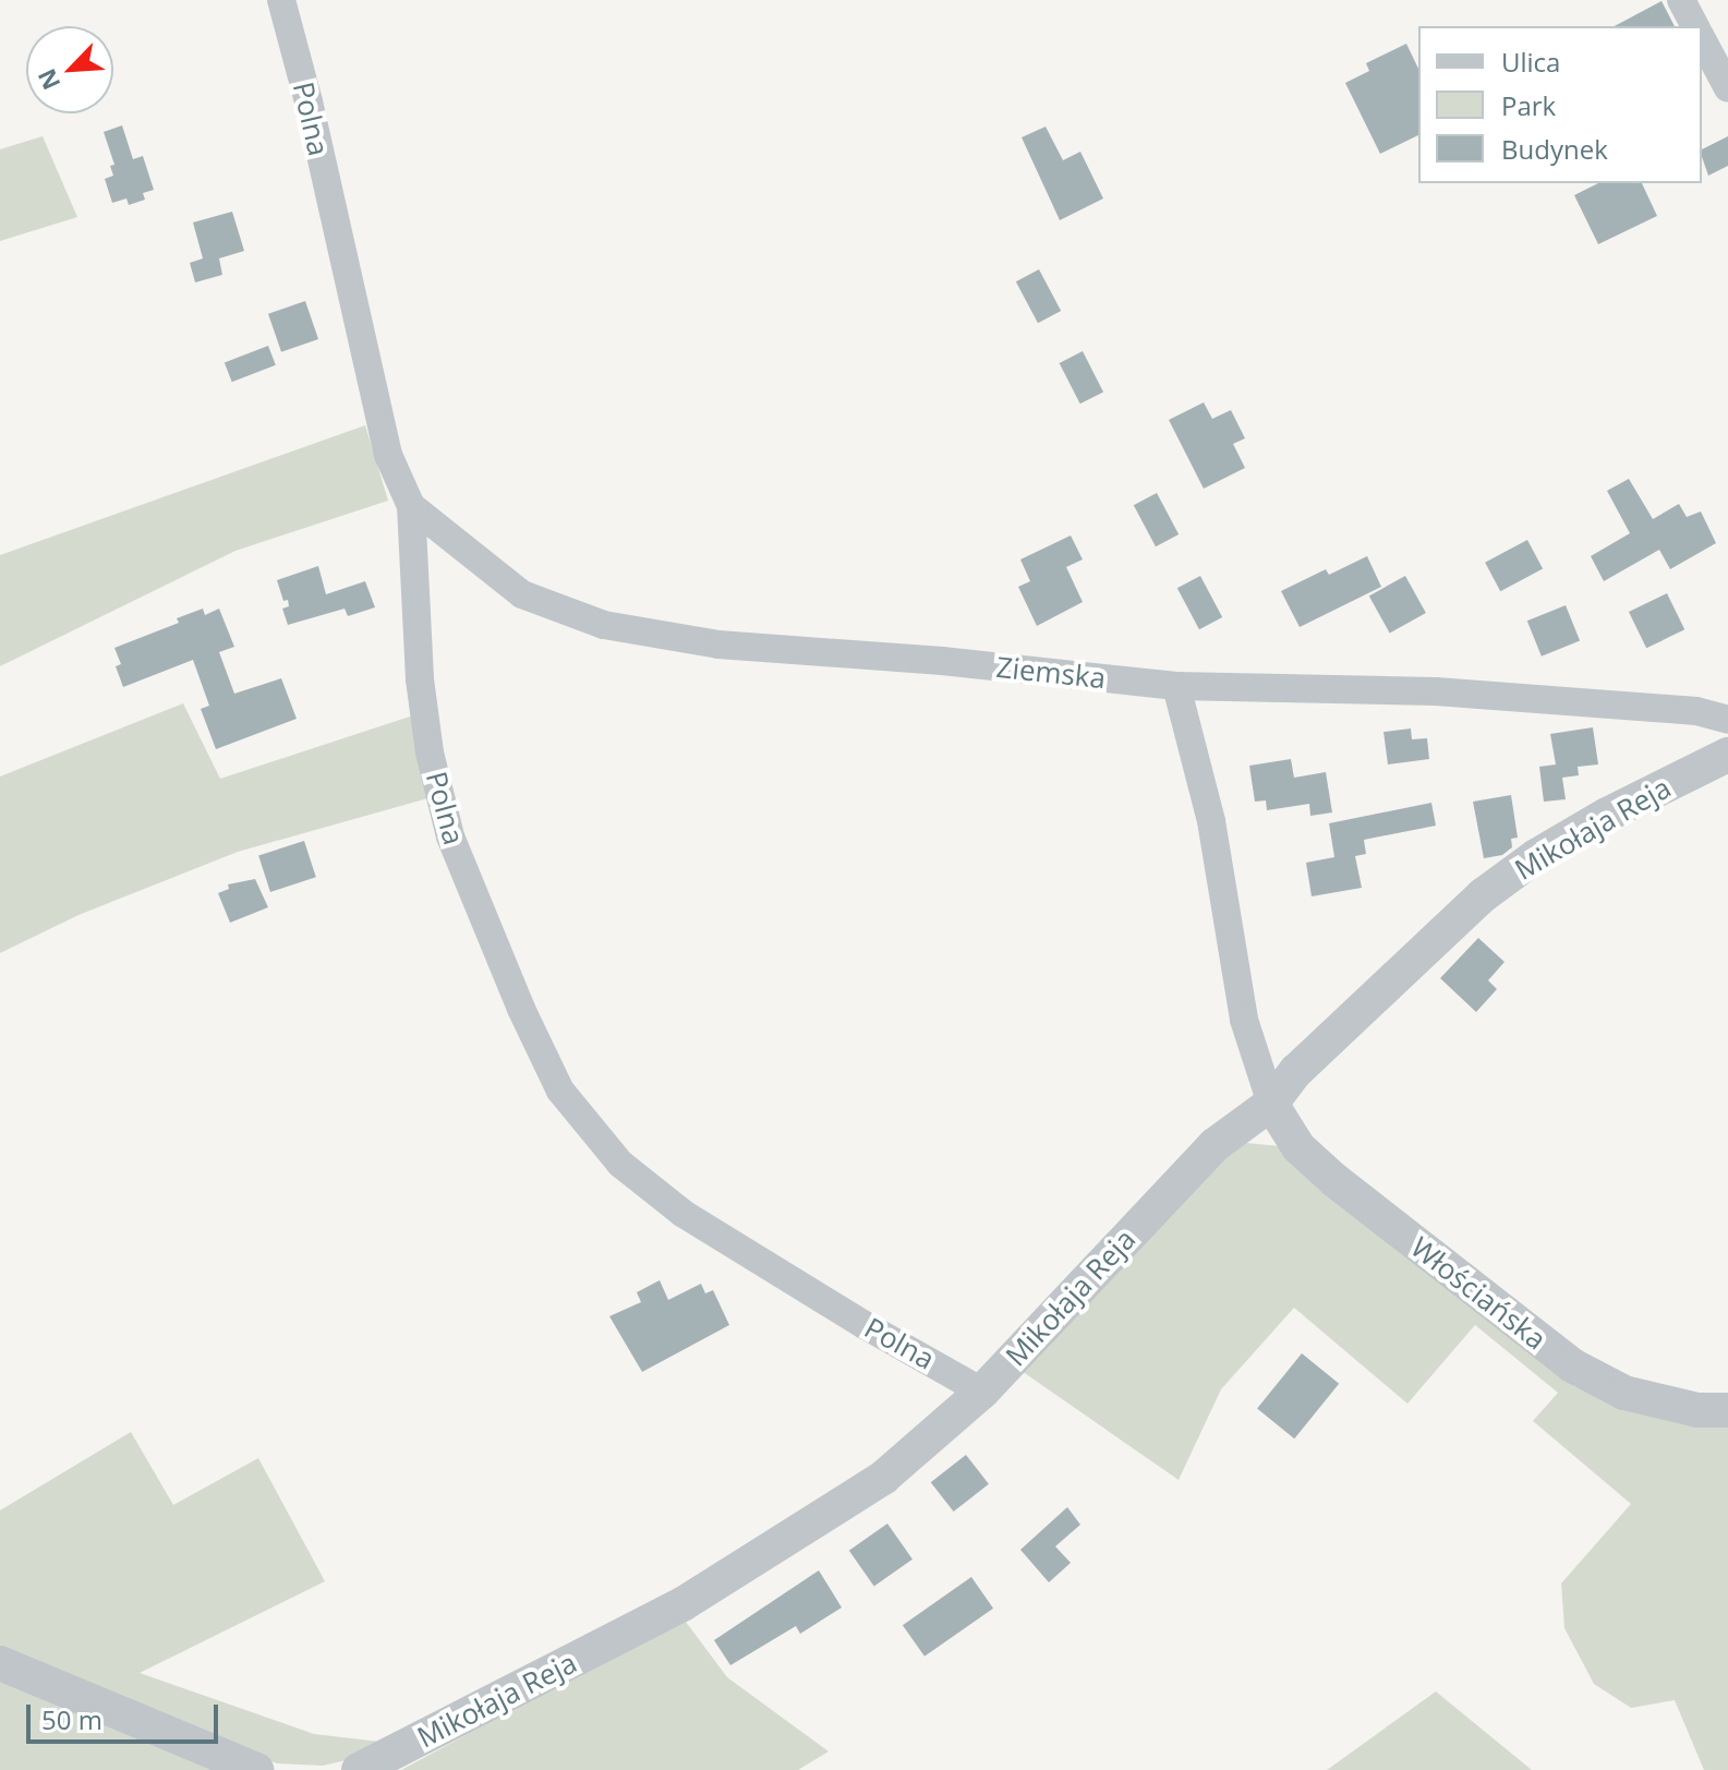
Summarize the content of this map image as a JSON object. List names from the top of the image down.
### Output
{
  "streets": {
    "street": [
      "Polna",
      "Ziemska",
      "Mikołaja Reja",
      "Włościańska"
    ]
  },
  "crossings": [
    ["Polna", "Ziemska"],
    ["Polna", "Mikołaja Reja"],
    ["Mikołaja Reja", "Włościańska"]
  ],
  "legend": ["Ulica", "Park", "Budynek"],
  "scale_bar": "50 m",
  "north": "bottom left"
}
